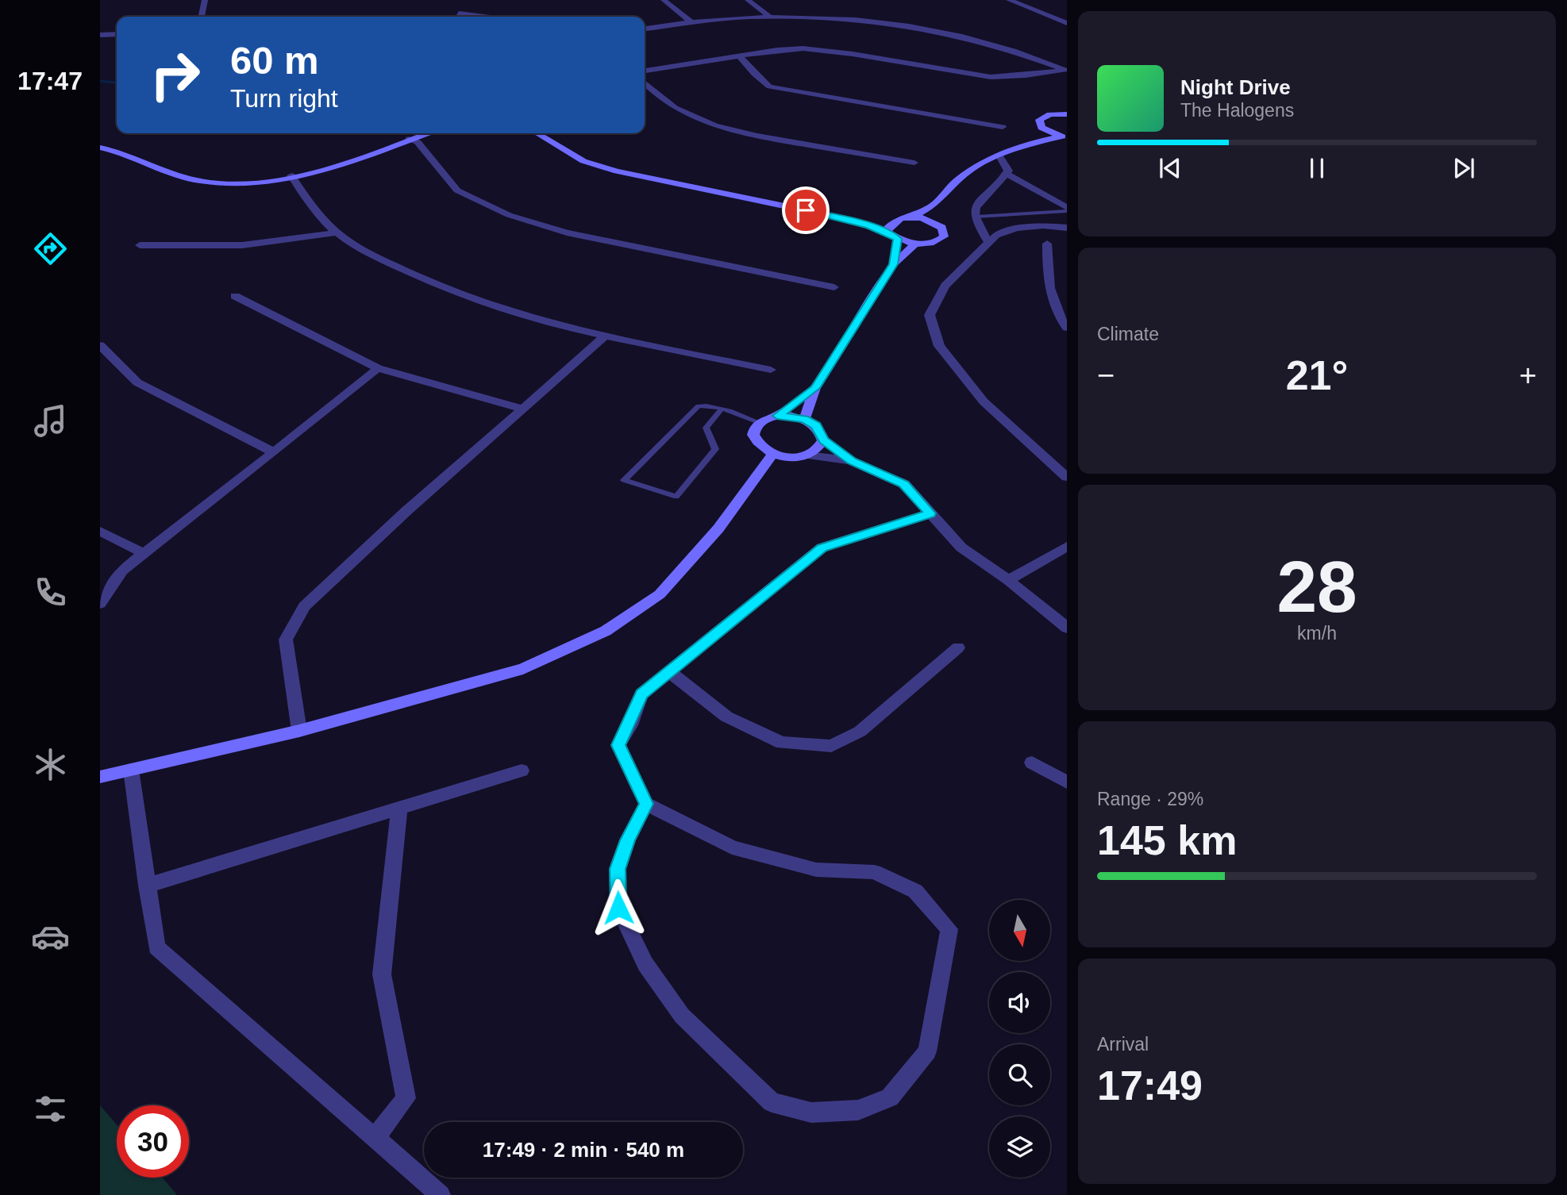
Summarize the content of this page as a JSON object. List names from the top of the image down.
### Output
{
  "north": "bottom",
  "page": {
    "tabs": "17:47",
    "turn": ["60 m", "Turn right"],
    "song": ["Night Drive", "The Halogens"],
    "tile": [
      "Climate",
      ["28", "km/h"],
      ["Range · 29%", "145 km"],
      ["Arrival", "17:49"]
    ],
    "heat": ["−", "21°", "+"],
    "limit": "30",
    "trip": "17:49 · 2 min · 540 m"
  }
}
